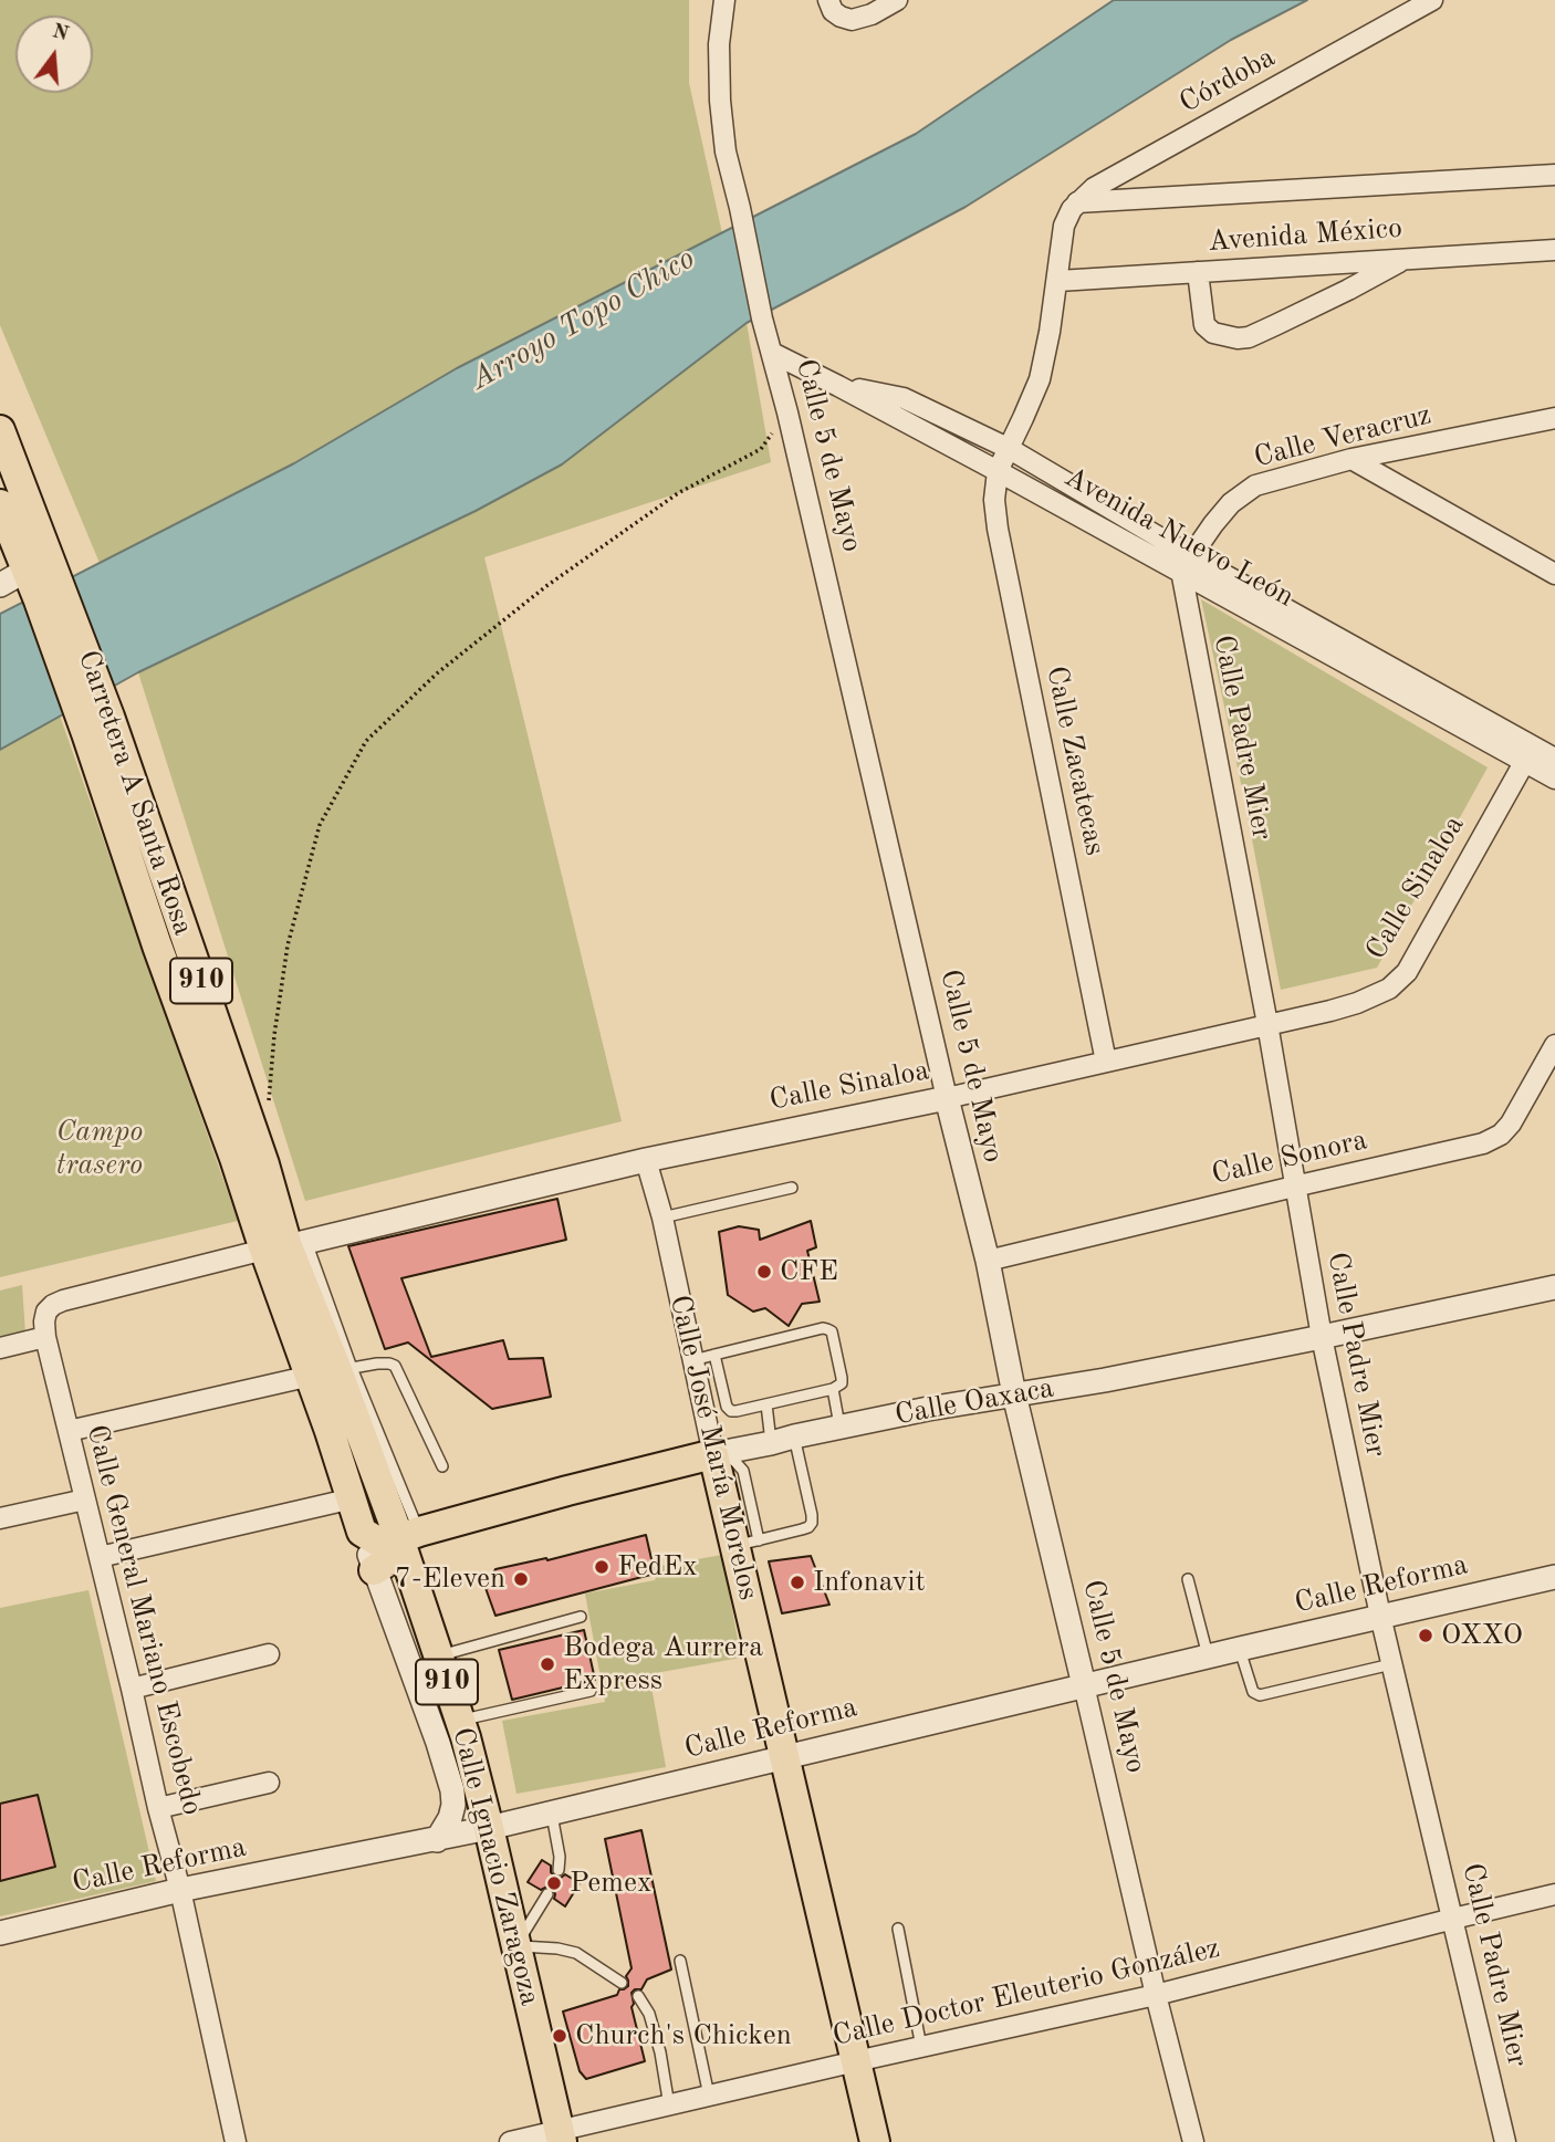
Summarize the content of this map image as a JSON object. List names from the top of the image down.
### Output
{
  "streets": {
    "main road": [
      "Carretera A Santa Rosa",
      "910",
      "Calle Oaxaca",
      "Calle José María Morelos",
      "Calle Ignacio Zaragoza"
    ],
    "street": [
      "Córdoba",
      "Avenida México",
      "Calle Veracruz",
      "Calle 5 de Mayo",
      "Avenida Nuevo León",
      "Calle Padre Mier",
      "Calle Zacatecas",
      "Calle Sinaloa",
      "Calle Sonora",
      "Calle Reforma",
      "Calle General Mariano Escobedo",
      "Calle Doctor Eleuterio González"
    ]
  },
  "crossings": [
    ["Córdoba", "Avenida México"],
    ["Calle Veracruz", "Avenida Nuevo León"],
    ["Calle Veracruz", "Calle Padre Mier"],
    ["Calle 5 de Mayo", "Avenida Nuevo León"],
    ["Calle 5 de Mayo", "Calle Sinaloa"],
    ["Calle 5 de Mayo", "Calle Sonora"],
    ["Calle 5 de Mayo", "Calle Oaxaca"],
    ["Calle 5 de Mayo", "Calle Reforma"],
    ["Calle 5 de Mayo", "Calle Doctor Eleuterio González"],
    ["Avenida Nuevo León", "Calle Padre Mier"],
    ["Avenida Nuevo León", "Calle Zacatecas"],
    ["Avenida Nuevo León", "Calle Sinaloa"],
    ["Calle Padre Mier", "Calle Sinaloa"],
    ["Calle Padre Mier", "Calle Sonora"],
    ["Calle Padre Mier", "Calle Oaxaca"],
    ["Calle Padre Mier", "Calle Reforma"],
    ["Calle Padre Mier", "Calle Doctor Eleuterio González"],
    ["Calle Zacatecas", "Calle Sinaloa"],
    ["Carretera A Santa Rosa", "Calle Sinaloa"],
    ["Carretera A Santa Rosa", "910"],
    ["Calle Sinaloa", "910"],
    ["Calle Sinaloa", "Calle José María Morelos"],
    ["910", "Calle Ignacio Zaragoza"],
    ["Calle Oaxaca", "Calle José María Morelos"],
    ["Calle Oaxaca", "Calle Ignacio Zaragoza"],
    ["Calle José María Morelos", "Calle Reforma"],
    ["Calle José María Morelos", "Calle Doctor Eleuterio González"],
    ["Calle Reforma", "Calle General Mariano Escobedo"],
    ["Calle Reforma", "Calle Ignacio Zaragoza"],
    ["Calle Ignacio Zaragoza", "Calle Doctor Eleuterio González"]
  ],
  "water": ["Arroyo Topo Chico"],
  "parks": ["Campo trasero"],
  "places": [
    "CFE",
    "FedEx",
    "7-Eleven",
    "Infonavit",
    "OXXO",
    "Bodega Aurrera Express",
    "Pemex",
    "Church's Chicken"
  ],
  "north": "top"
}
